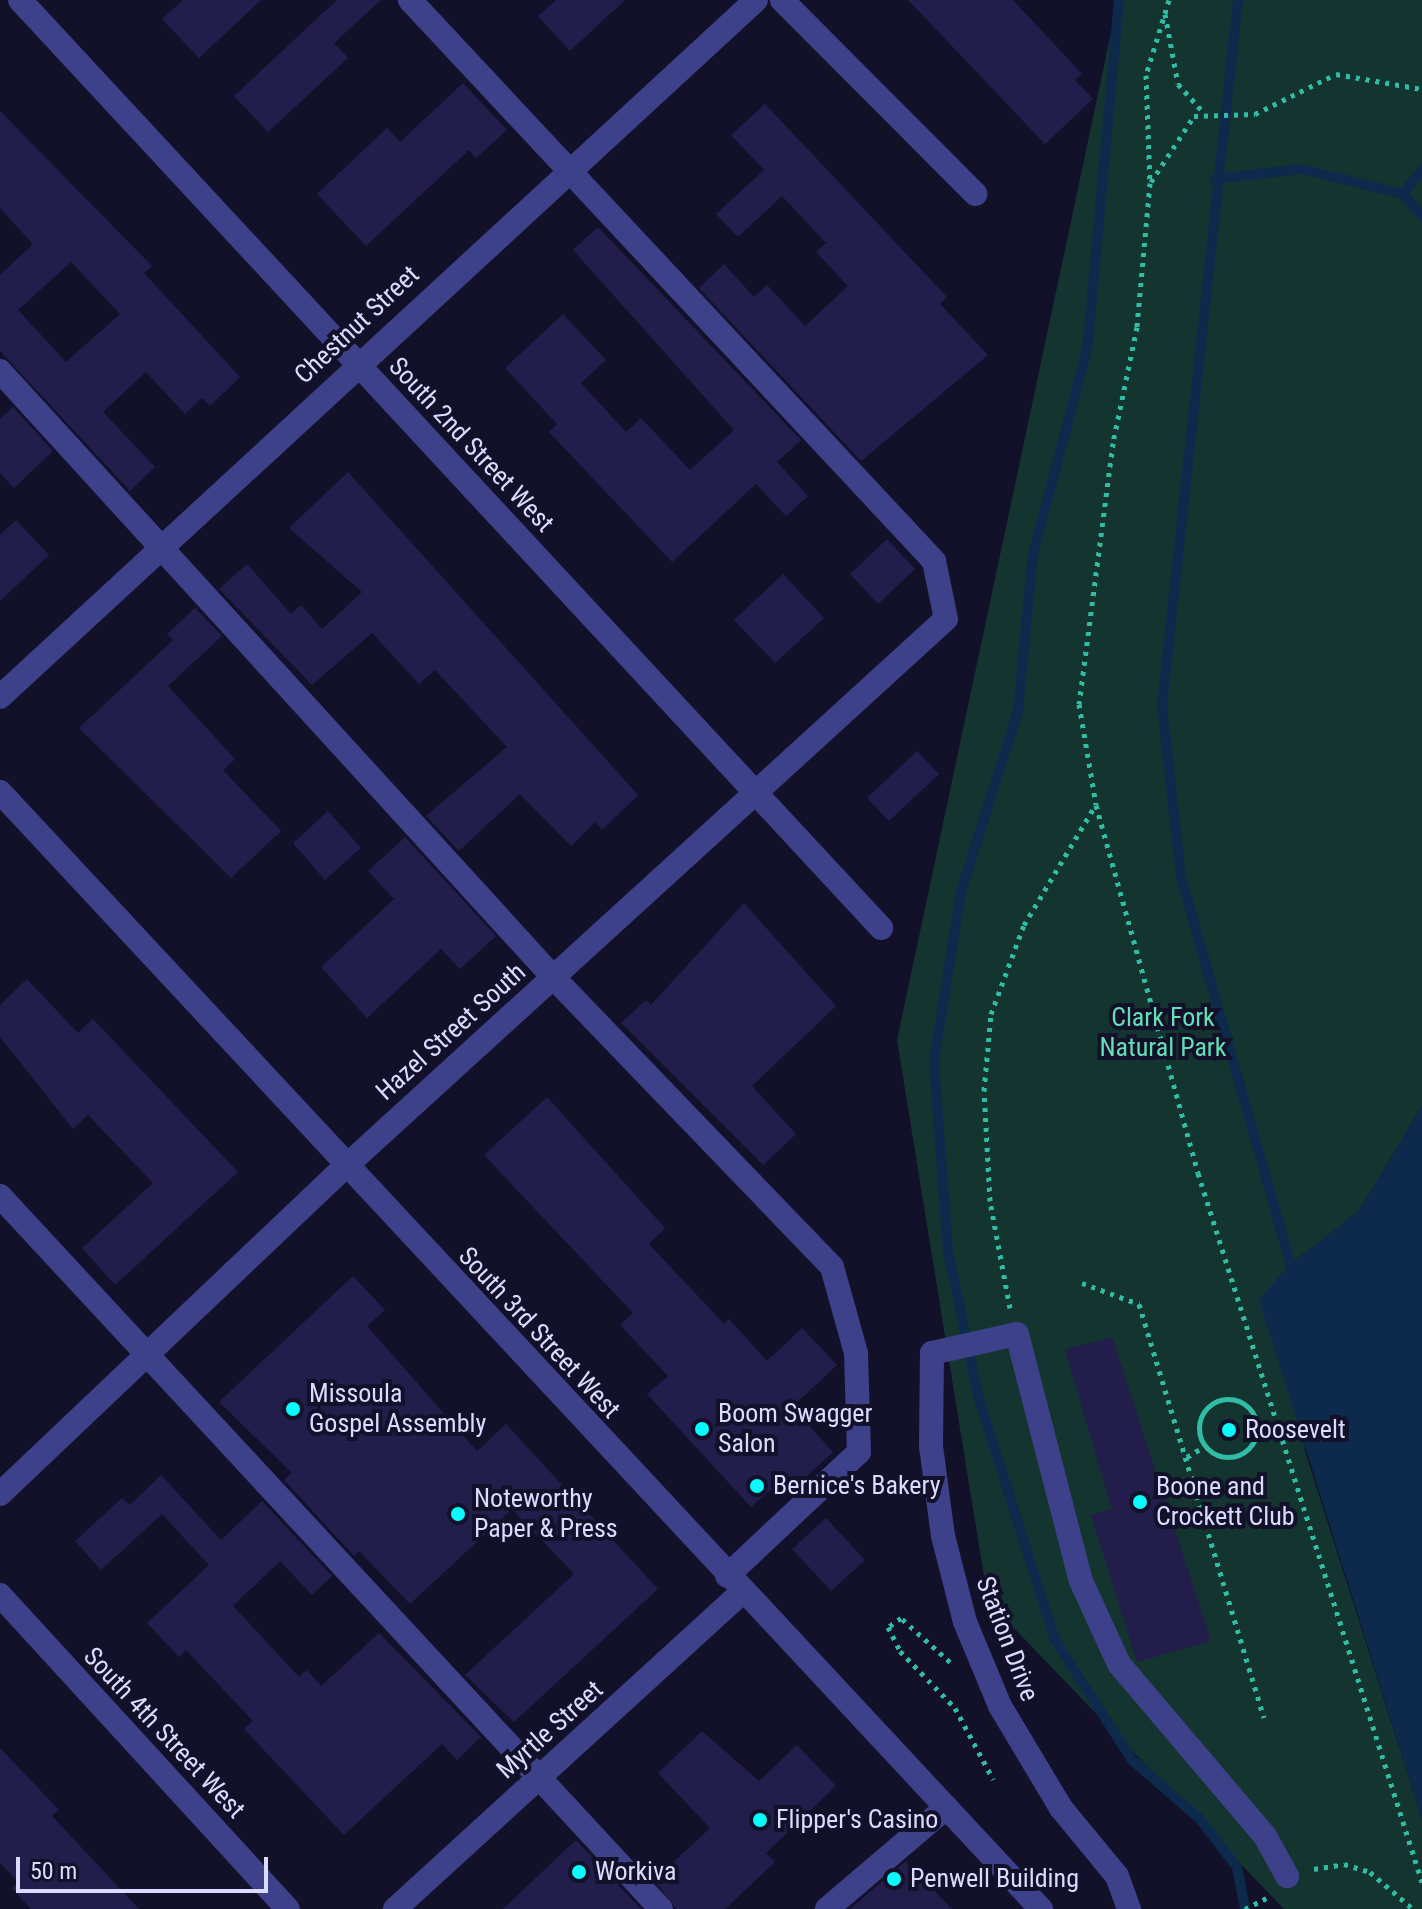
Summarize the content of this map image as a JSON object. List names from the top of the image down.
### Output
{
  "streets": {
    "street": [
      "Chestnut Street",
      "South 2nd Street West",
      "Hazel Street South",
      "South 3rd Street West",
      "Station Drive",
      "Myrtle Street",
      "South 4th Street West"
    ]
  },
  "crossings": [
    ["Chestnut Street", "South 2nd Street West"],
    ["Chestnut Street", "Hazel Street South"],
    ["Chestnut Street", "Myrtle Street"],
    ["South 2nd Street West", "Hazel Street South"],
    ["Hazel Street South", "South 3rd Street West"],
    ["Hazel Street South", "Myrtle Street"],
    ["South 3rd Street West", "Myrtle Street"]
  ],
  "parks": ["Clark Fork Natural Park"],
  "places": [
    "Missoula Gospel Assembly",
    "Boom Swagger Salon",
    "Roosevelt",
    "Bernice's Bakery",
    "Boone and Crockett Club",
    "Noteworthy Paper & Press",
    "Flipper's Casino",
    "Workiva",
    "Penwell Building"
  ],
  "scale_bar": "50 m"
}
